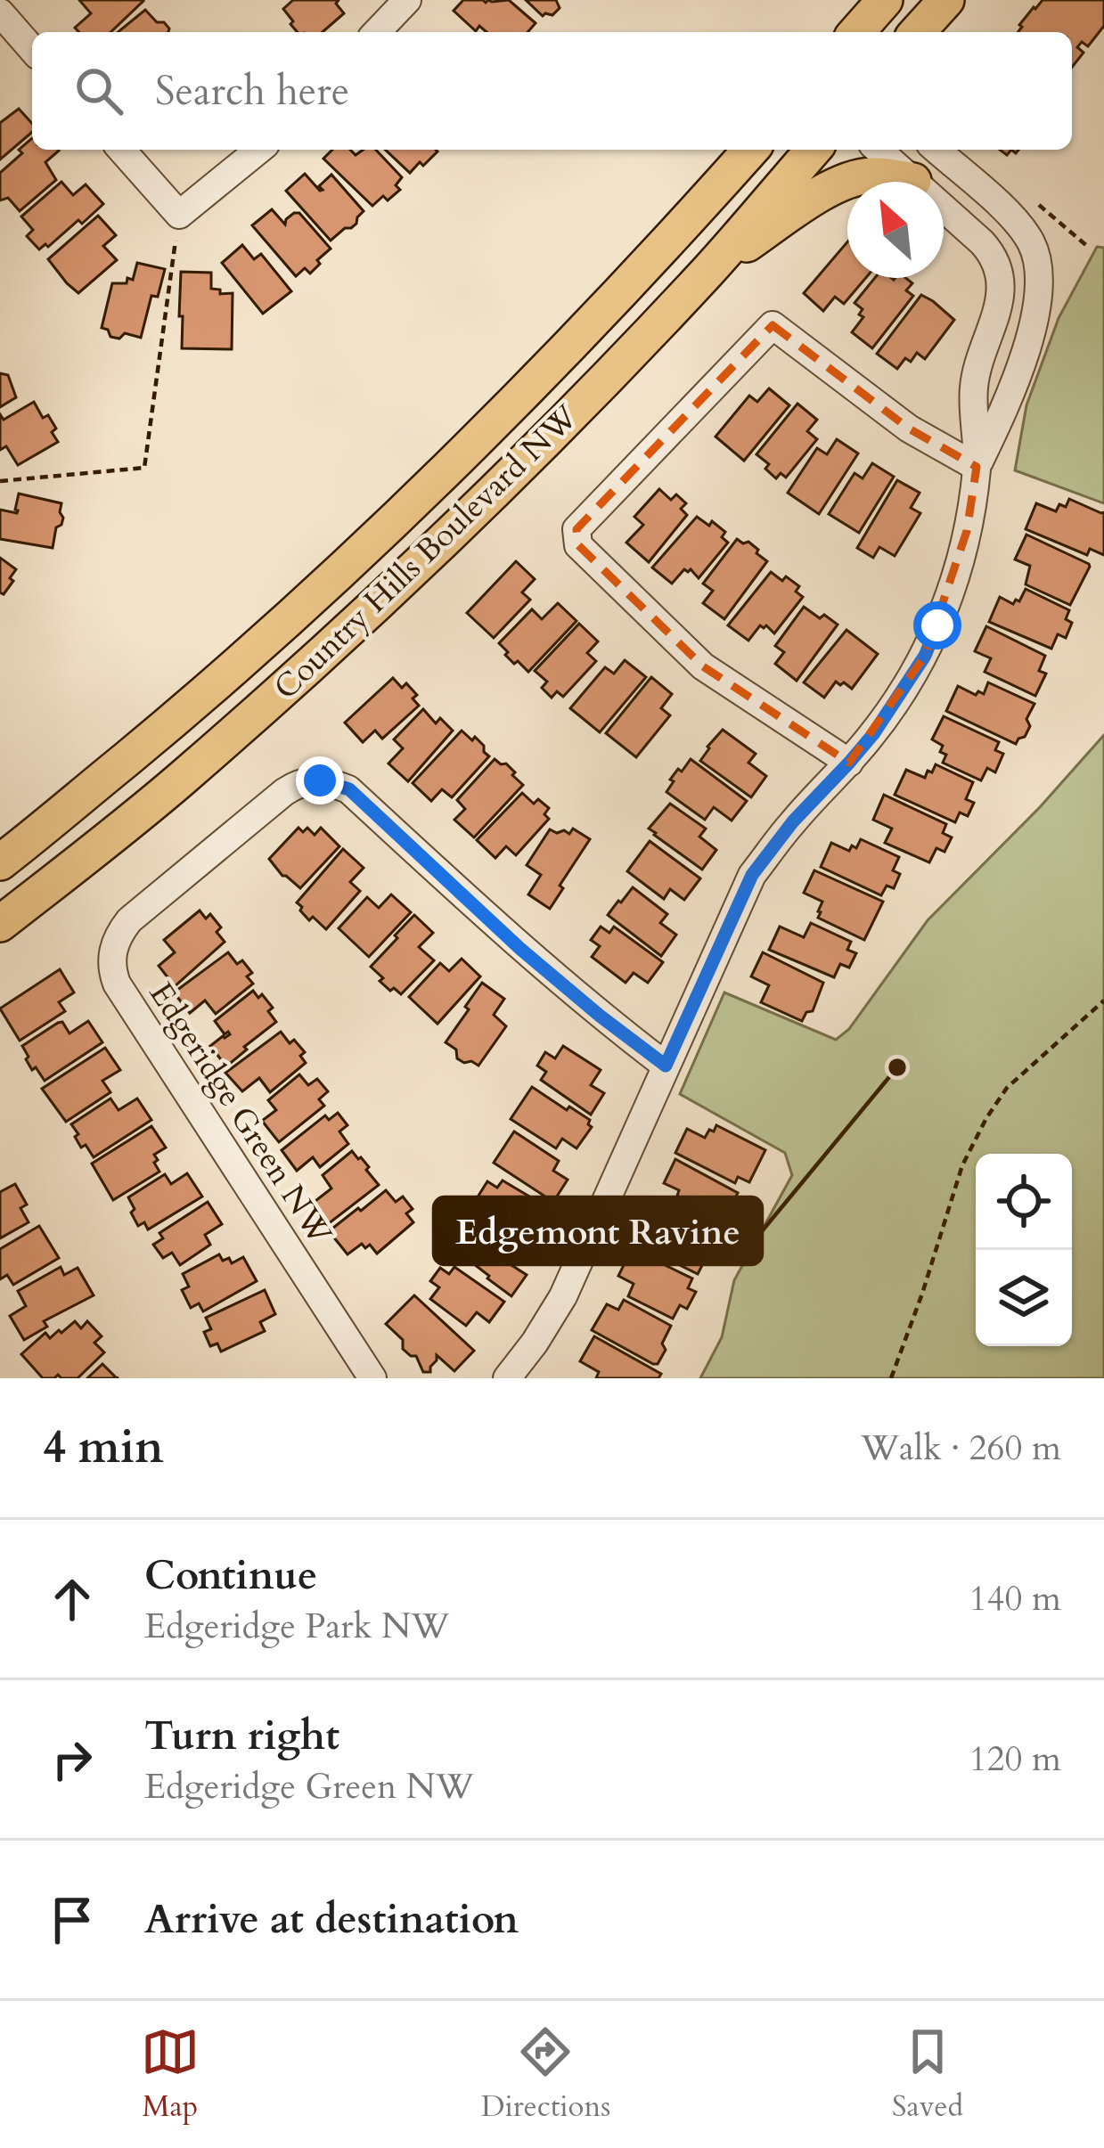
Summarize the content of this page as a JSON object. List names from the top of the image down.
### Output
{
  "streets": {
    "main road": ["Country Hills Boulevard NW"],
    "street": ["Edgeridge Green NW"]
  },
  "places": ["Edgemont Ravine"],
  "north": "top left",
  "page": {
    "search": "Search here",
    "heading": ["4 min", "Walk · 260 m"],
    "list": [
      ["Continue", "Edgeridge Park NW", "140 m"],
      ["Turn right", "Edgeridge Green NW", "120 m"],
      "Arrive at destination"
    ],
    "nav": ["Map", "Directions", "Saved"]
  }
}
